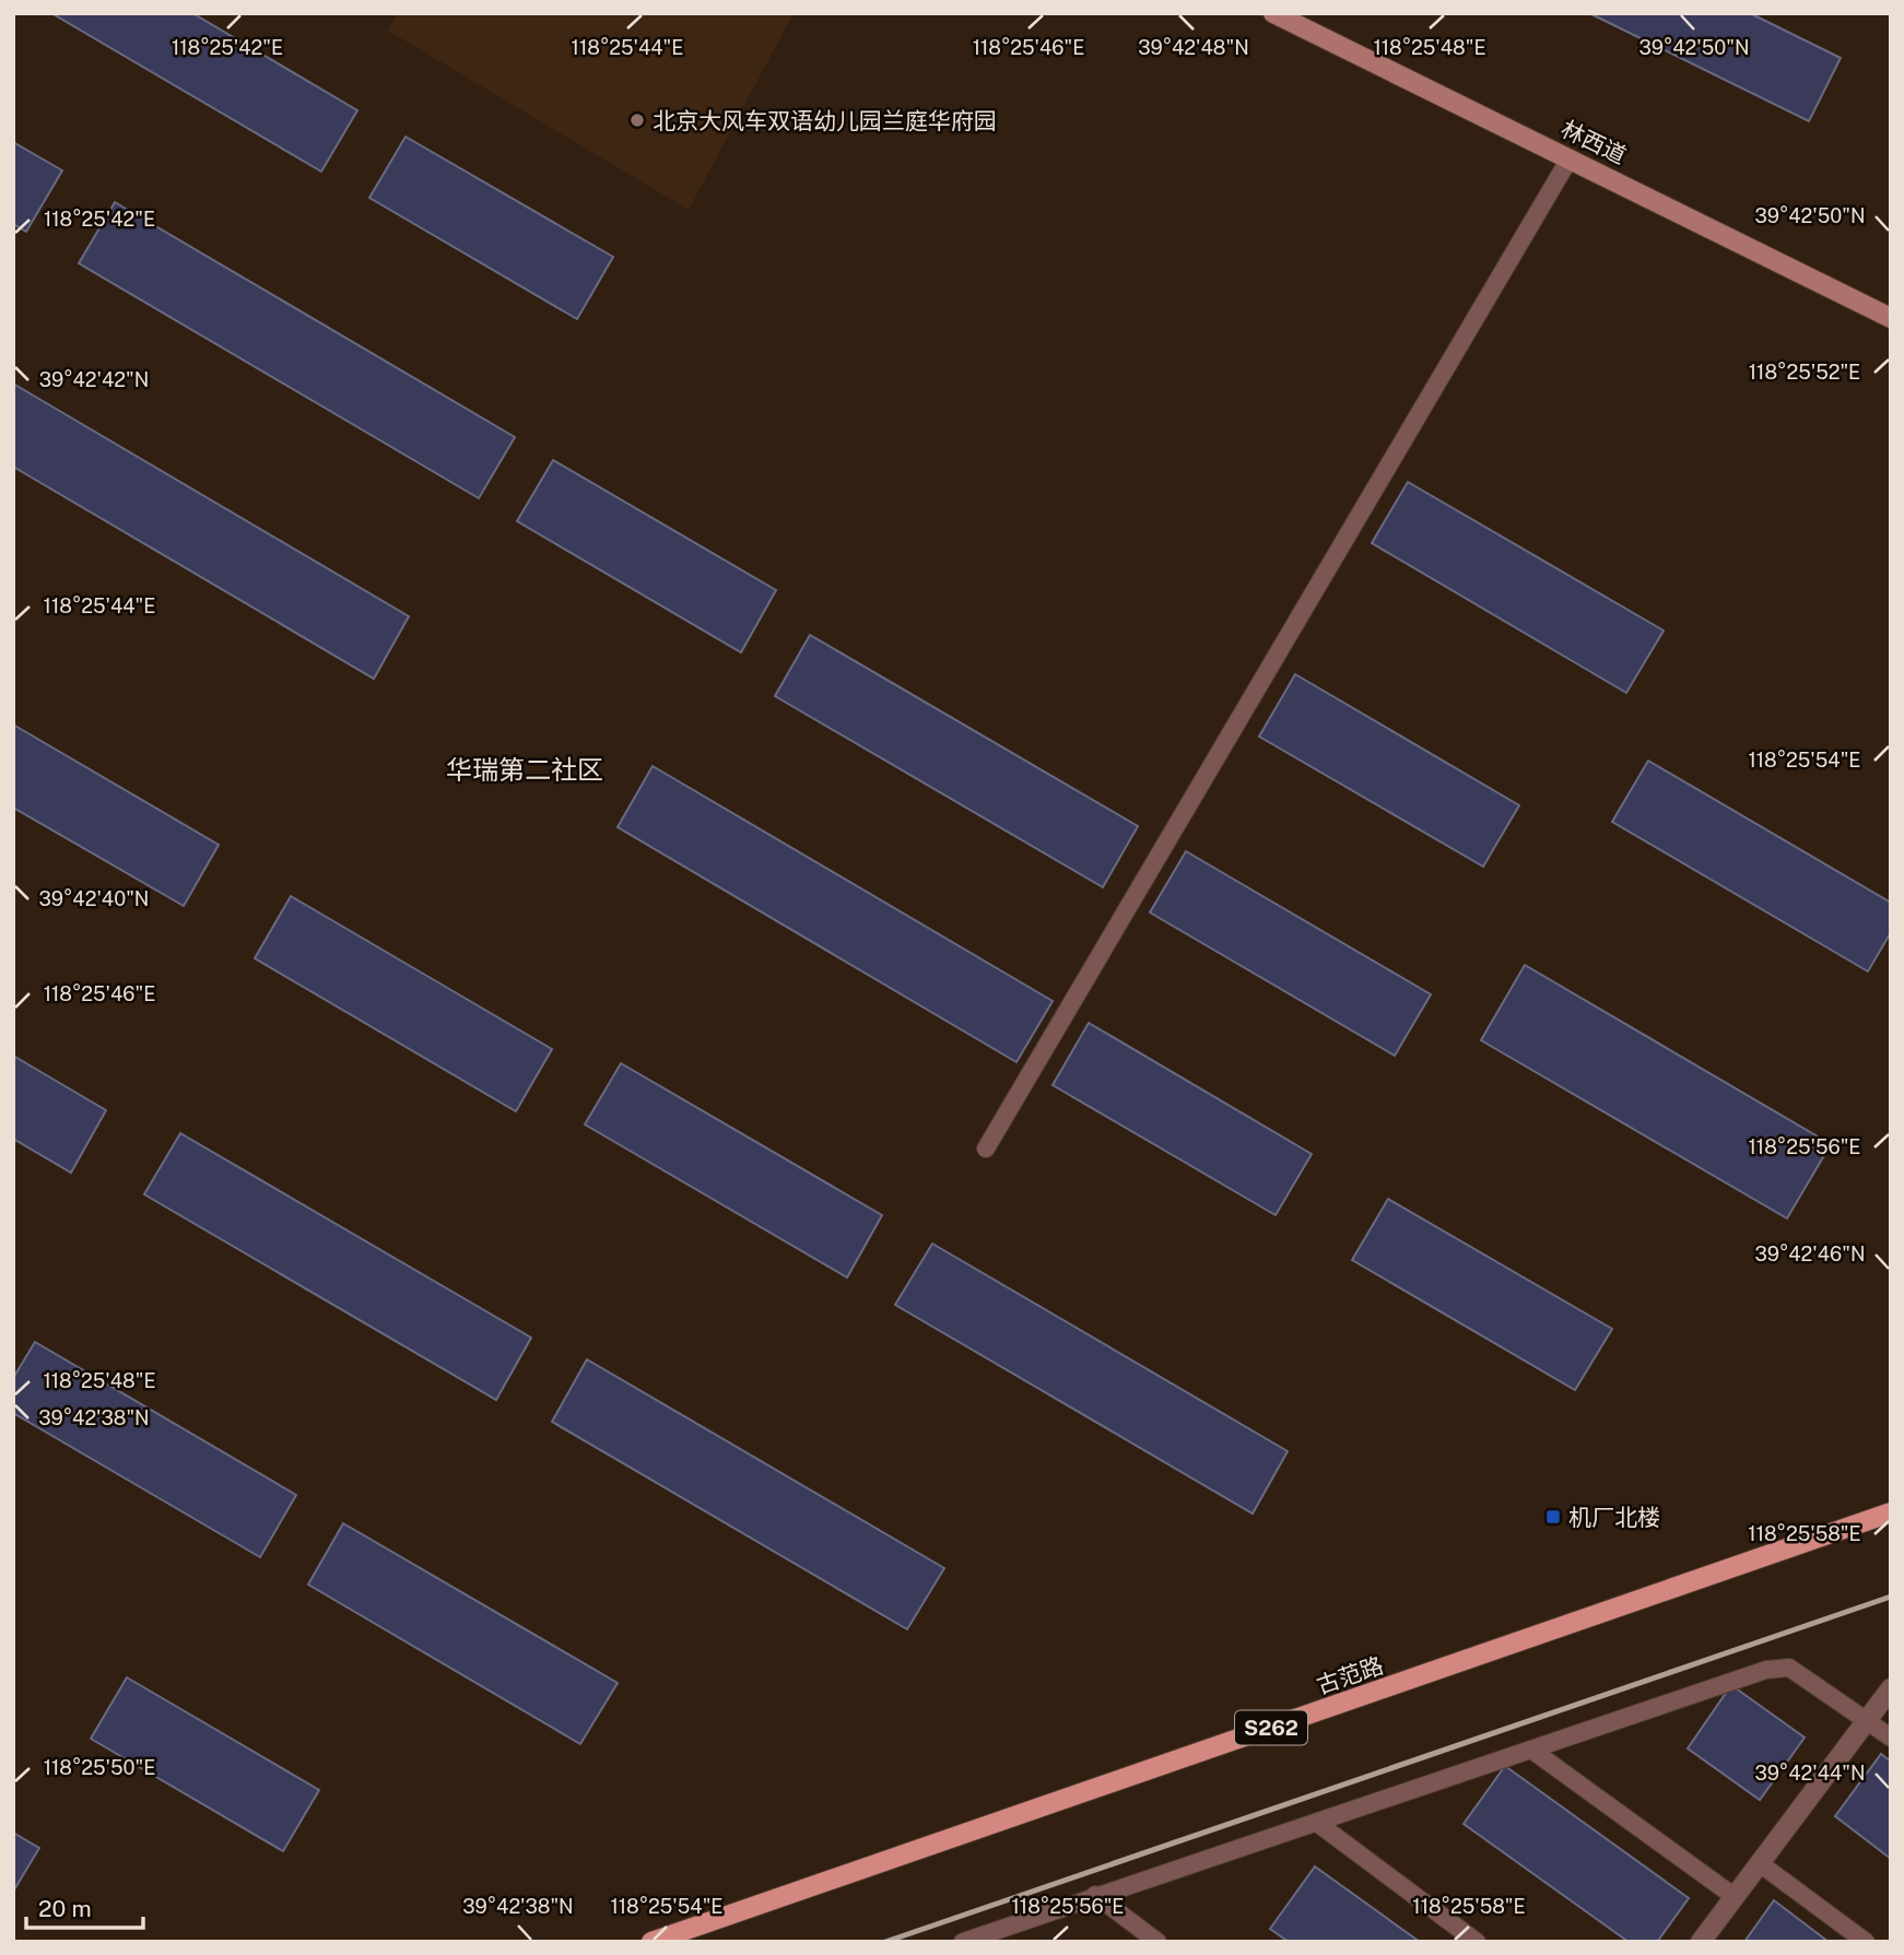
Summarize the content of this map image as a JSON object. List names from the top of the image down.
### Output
{
  "streets": {
    "main road": ["古范路", "S262"],
    "street": ["林西道"]
  },
  "districts": ["华瑞第二社区"],
  "places": {
    "other": ["北京大风车双语幼儿园兰庭华府园"],
    "transit": ["机厂北楼"]
  },
  "scale_bar": "20 m",
  "coordinates": [
    "118°25'42\"E",
    "118°25'44\"E",
    "118°25'46\"E",
    "118°25'48\"E",
    "39°42'48\"N",
    "39°42'50\"N",
    "118°25'52\"E",
    "39°42'42\"N",
    "118°25'54\"E",
    "39°42'40\"N",
    "118°25'56\"E",
    "39°42'46\"N",
    "39°42'38\"N",
    "118°25'58\"E",
    "118°25'50\"E",
    "39°42'44\"N"
  ]
}
